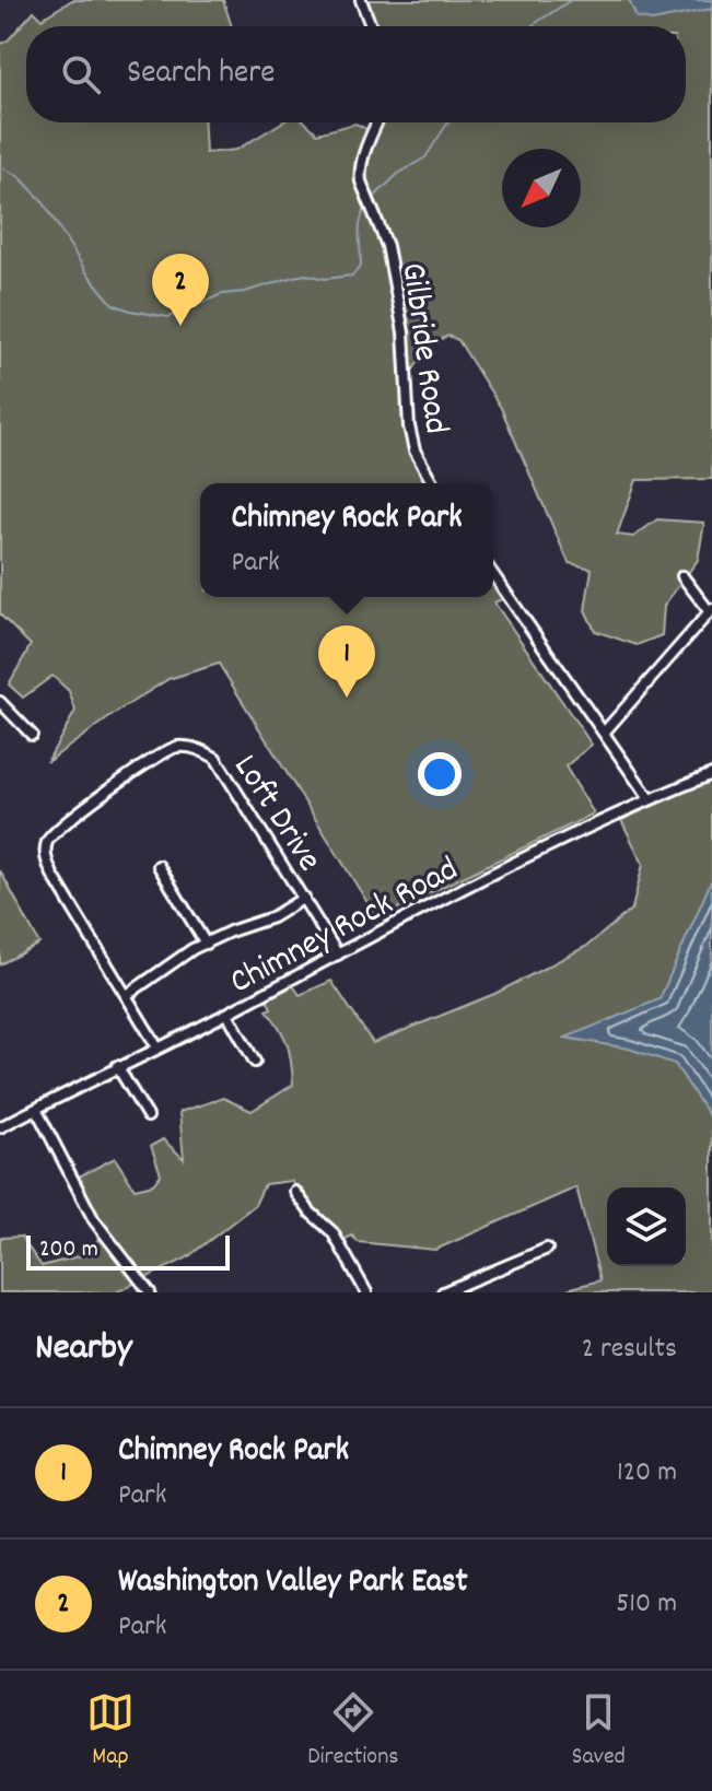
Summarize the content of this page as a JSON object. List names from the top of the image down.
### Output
{
  "streets": {
    "street": ["Gilbride Road", "Loft Drive", "Chimney Rock Road"]
  },
  "crossings": [
    ["Loft Drive", "Chimney Rock Road"]
  ],
  "scale_bar": "200 m",
  "north": "bottom left",
  "page": {
    "search": "Search here",
    "pins": ["2", "1"],
    "popup": ["Chimney Rock Park", "Park"],
    "scale": "200 m",
    "heading": ["Nearby", "2 results"],
    "list": [
      {
        "mark": "1",
        "name": "Chimney Rock Park",
        "note": "Park",
        "value": "120 m"
      },
      {
        "mark": "2",
        "name": "Washington Valley Park East",
        "note": "Park",
        "value": "510 m"
      }
    ],
    "nav": ["Map", "Directions", "Saved"]
  }
}
